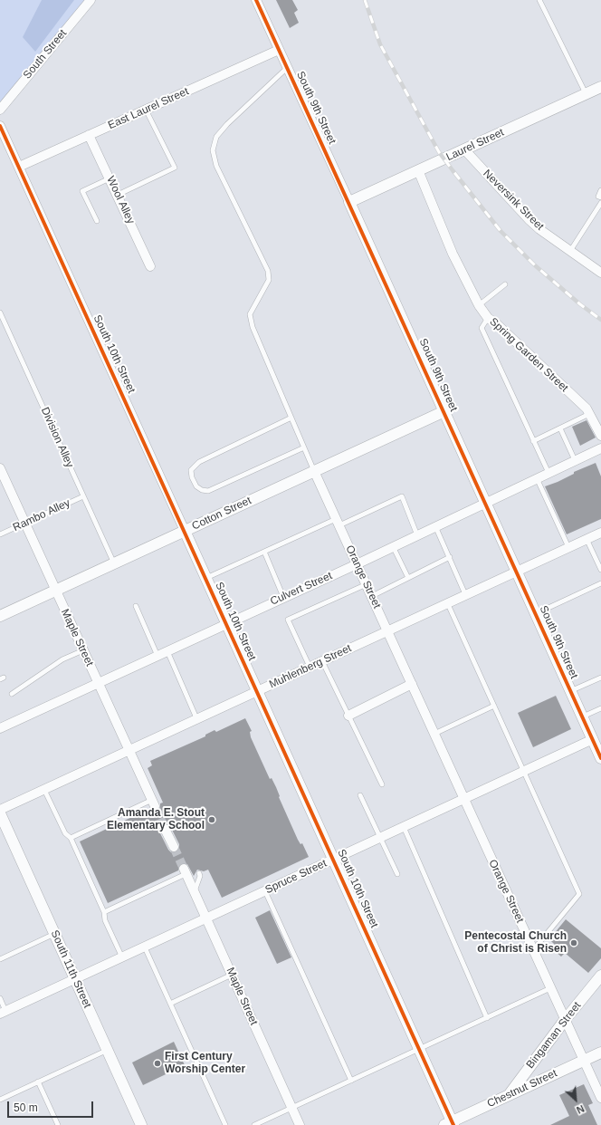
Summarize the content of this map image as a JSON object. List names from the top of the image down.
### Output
{
  "streets": {
    "street": [
      "South Street",
      "South 9th Street",
      "East Laurel Street",
      "Laurel Street",
      "Wool Alley",
      "Neversink Street",
      "South 10th Street",
      "Spring Garden Street",
      "Cotton Street",
      "Orange Street",
      "Culvert Street",
      "Maple Street",
      "Muhlenberg Street",
      "Spruce Street",
      "South 11th Street",
      "Bingaman Street",
      "Chestnut Street"
    ],
    "lane": ["Division Alley", "Rambo Alley"]
  },
  "crossings": [
    ["South 9th Street", "East Laurel Street"],
    ["South 9th Street", "Laurel Street"],
    ["South 9th Street", "Cotton Street"],
    ["South 9th Street", "Culvert Street"],
    ["South 9th Street", "Muhlenberg Street"],
    ["South 9th Street", "Spruce Street"],
    ["East Laurel Street", "Wool Alley"],
    ["East Laurel Street", "South 10th Street"],
    ["Laurel Street", "Neversink Street"],
    ["Laurel Street", "Spring Garden Street"],
    ["South 10th Street", "Cotton Street"],
    ["South 10th Street", "Culvert Street"],
    ["South 10th Street", "Muhlenberg Street"],
    ["South 10th Street", "Spruce Street"],
    ["South 10th Street", "Chestnut Street"],
    ["Division Alley", "Cotton Street"],
    ["Division Alley", "Rambo Alley"],
    ["Cotton Street", "Orange Street"],
    ["Cotton Street", "Maple Street"],
    ["Rambo Alley", "Maple Street"],
    ["Orange Street", "Culvert Street"],
    ["Orange Street", "Muhlenberg Street"],
    ["Orange Street", "Spruce Street"],
    ["Orange Street", "Bingaman Street"],
    ["Orange Street", "Chestnut Street"],
    ["Culvert Street", "Maple Street"],
    ["Maple Street", "Muhlenberg Street"],
    ["Maple Street", "Spruce Street"],
    ["Spruce Street", "South 11th Street"],
    ["Bingaman Street", "Chestnut Street"]
  ],
  "places": ["Amanda E. Stout Elementary School", "Pentecostal Church of Christ is Risen", "First Century Worship Center"],
  "scale_bar": "50 m",
  "north": "bottom right"
}
